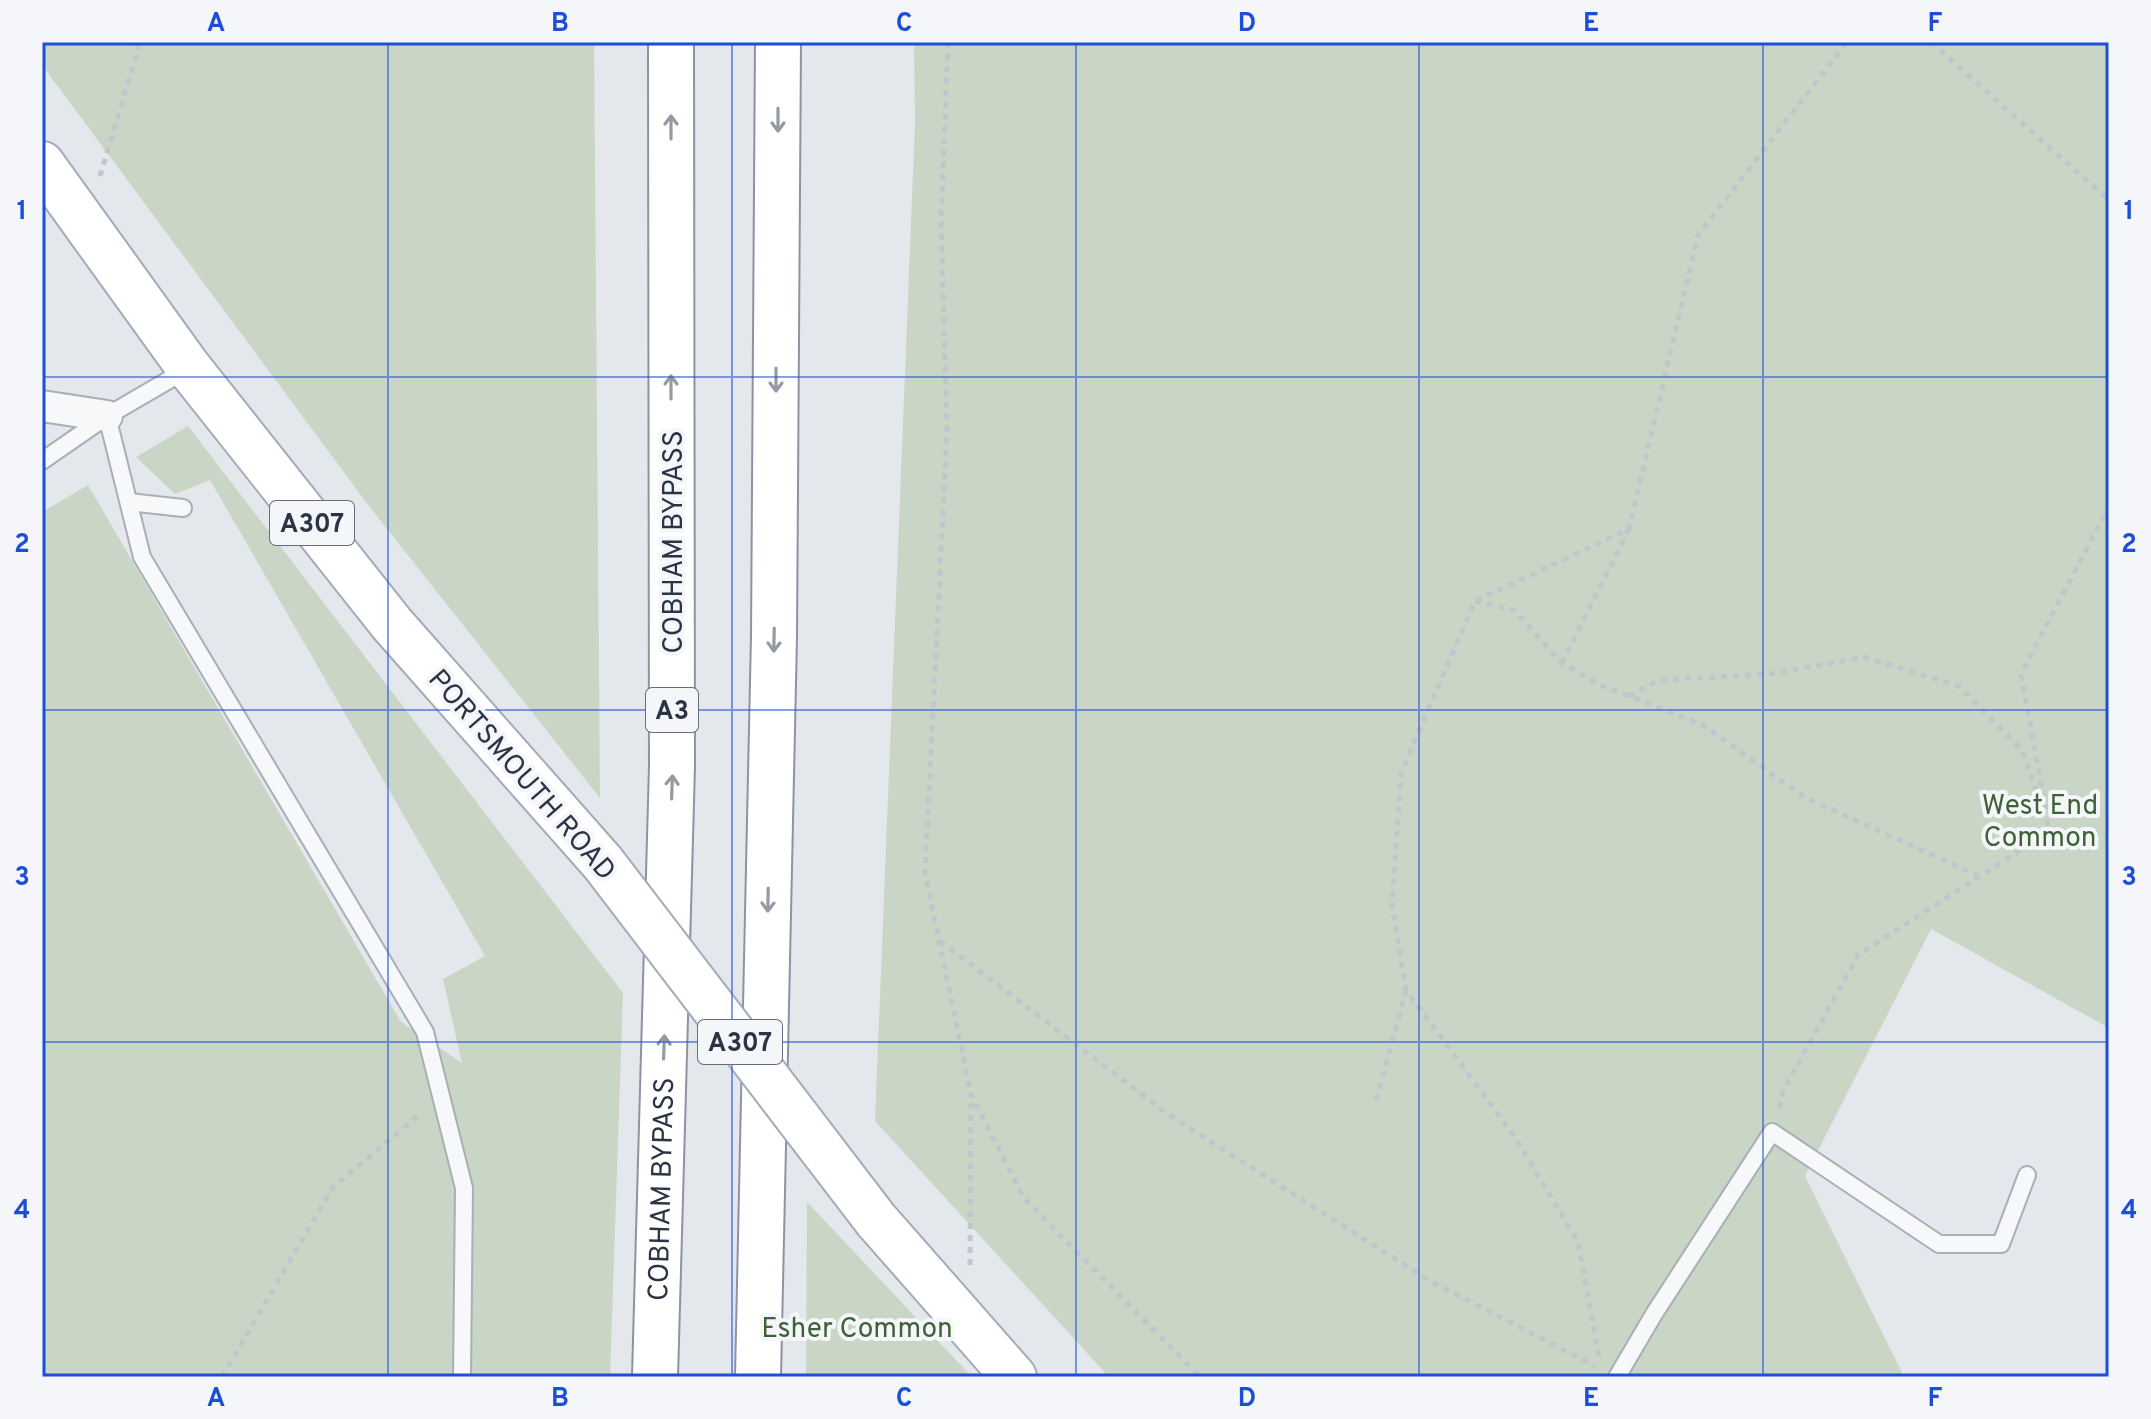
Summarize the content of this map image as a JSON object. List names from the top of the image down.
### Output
{
  "streets": {
    "main road": [
      "A307",
      "COBHAM BYPASS",
      "A3",
      "PORTSMOUTH ROAD"
    ]
  },
  "parks": ["West End Common", "Esher Common"],
  "grid": {
    "columns": [
      "A",
      "B",
      "C",
      "D",
      "E",
      "F"
    ],
    "rows": [
      "1",
      "2",
      "3",
      "4"
    ]
  }
}
